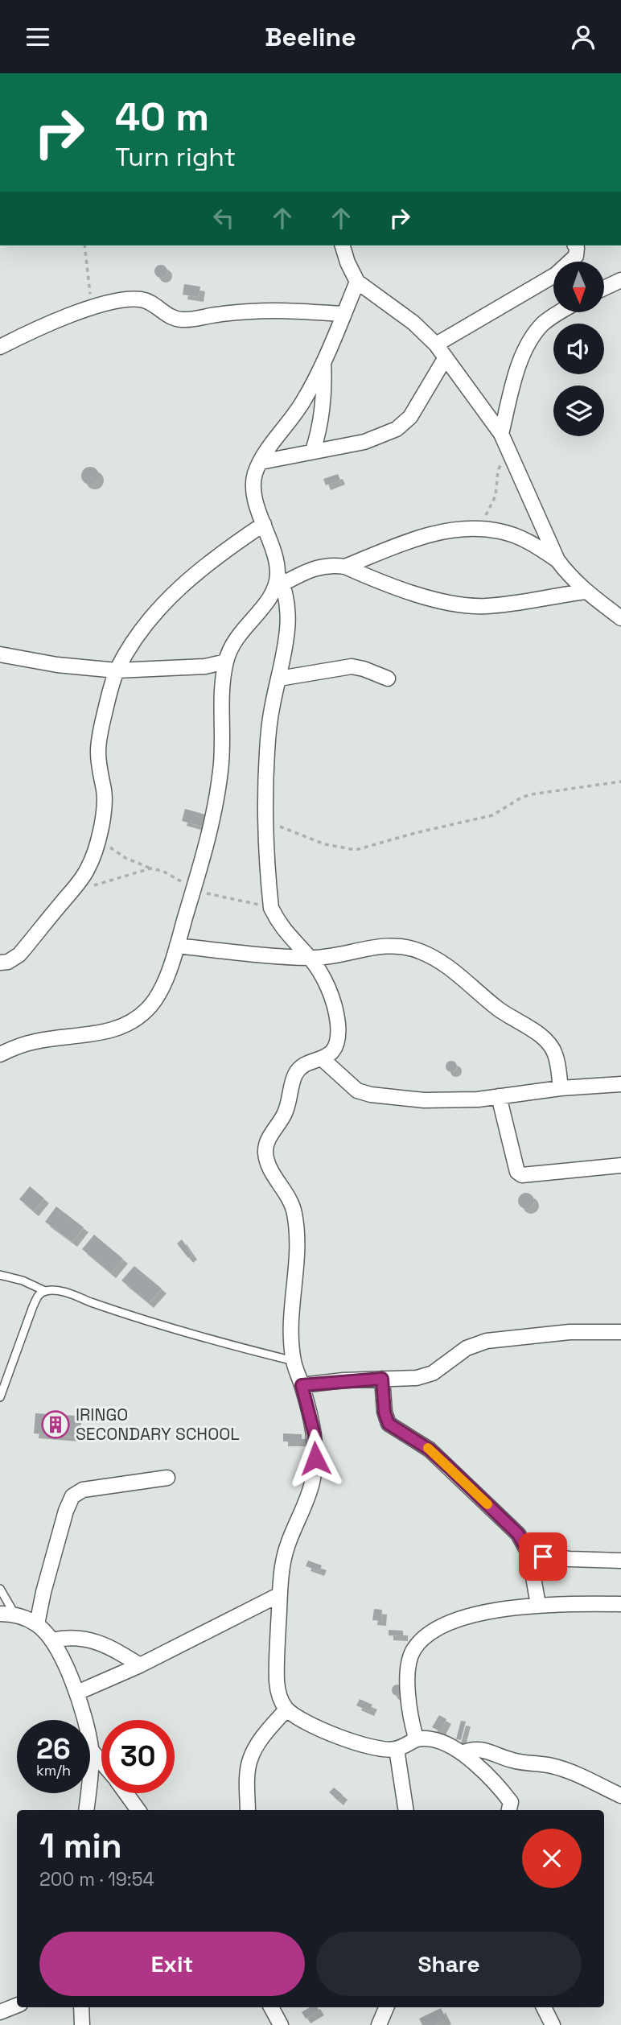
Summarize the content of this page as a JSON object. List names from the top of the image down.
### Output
{
  "places": {
    "building": ["IRINGO SECONDARY SCHOOL"]
  },
  "north": "bottom",
  "page": {
    "header": "Beeline",
    "turn": ["40 m", "Turn right"],
    "speed": "26 km/h",
    "limit": "30",
    "heading": ["1 min", "200 m · 19:54"],
    "buttons": ["Exit", "Share"]
  }
}
